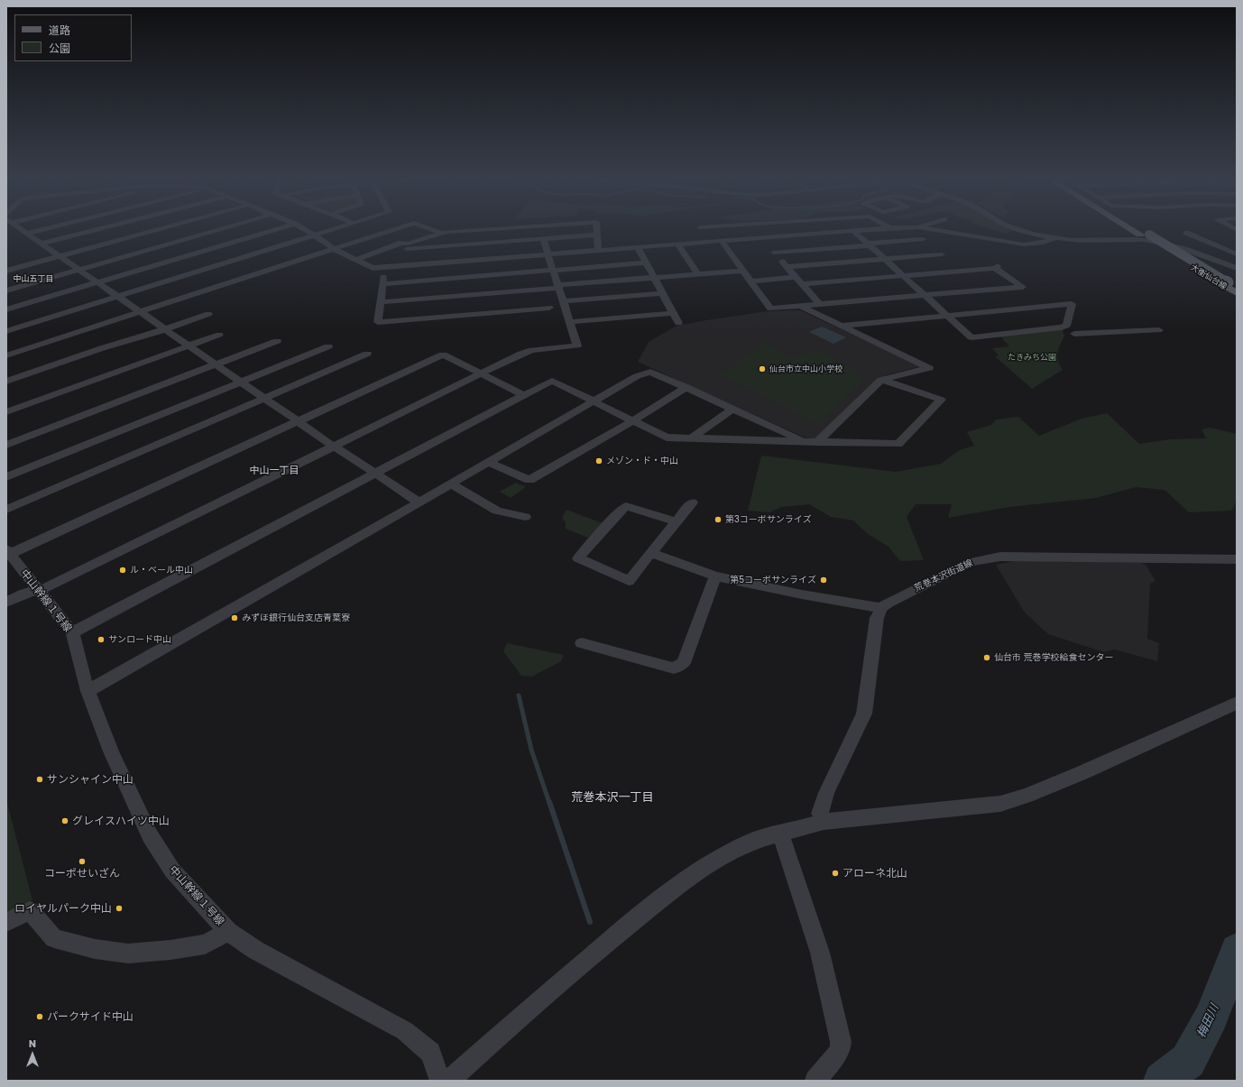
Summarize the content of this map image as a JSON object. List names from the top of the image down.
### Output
{
  "streets": {
    "main road": ["大衡仙台線"],
    "street": ["荒巻本沢街道線", "中山幹線１号線"]
  },
  "districts": ["中山五丁目", "中山一丁目", "荒巻本沢一丁目"],
  "water": ["梅田川"],
  "parks": ["たきみち公園"],
  "places": [
    "仙台市立中山小学校",
    "メゾン・ド・中山",
    "第3コーポサンライズ",
    "ル・ベール中山",
    "第5コーポサンライズ",
    "みずほ銀行仙台支店青葉寮",
    "サンロード中山",
    "仙台市 荒巻学校給食センター",
    "サンシャイン中山",
    "グレイスハイツ中山",
    "コーポせいざん",
    "アローネ北山",
    "ロイヤルパーク中山",
    "パークサイド中山"
  ],
  "legend": ["道路", "公園"],
  "north": "top"
}
